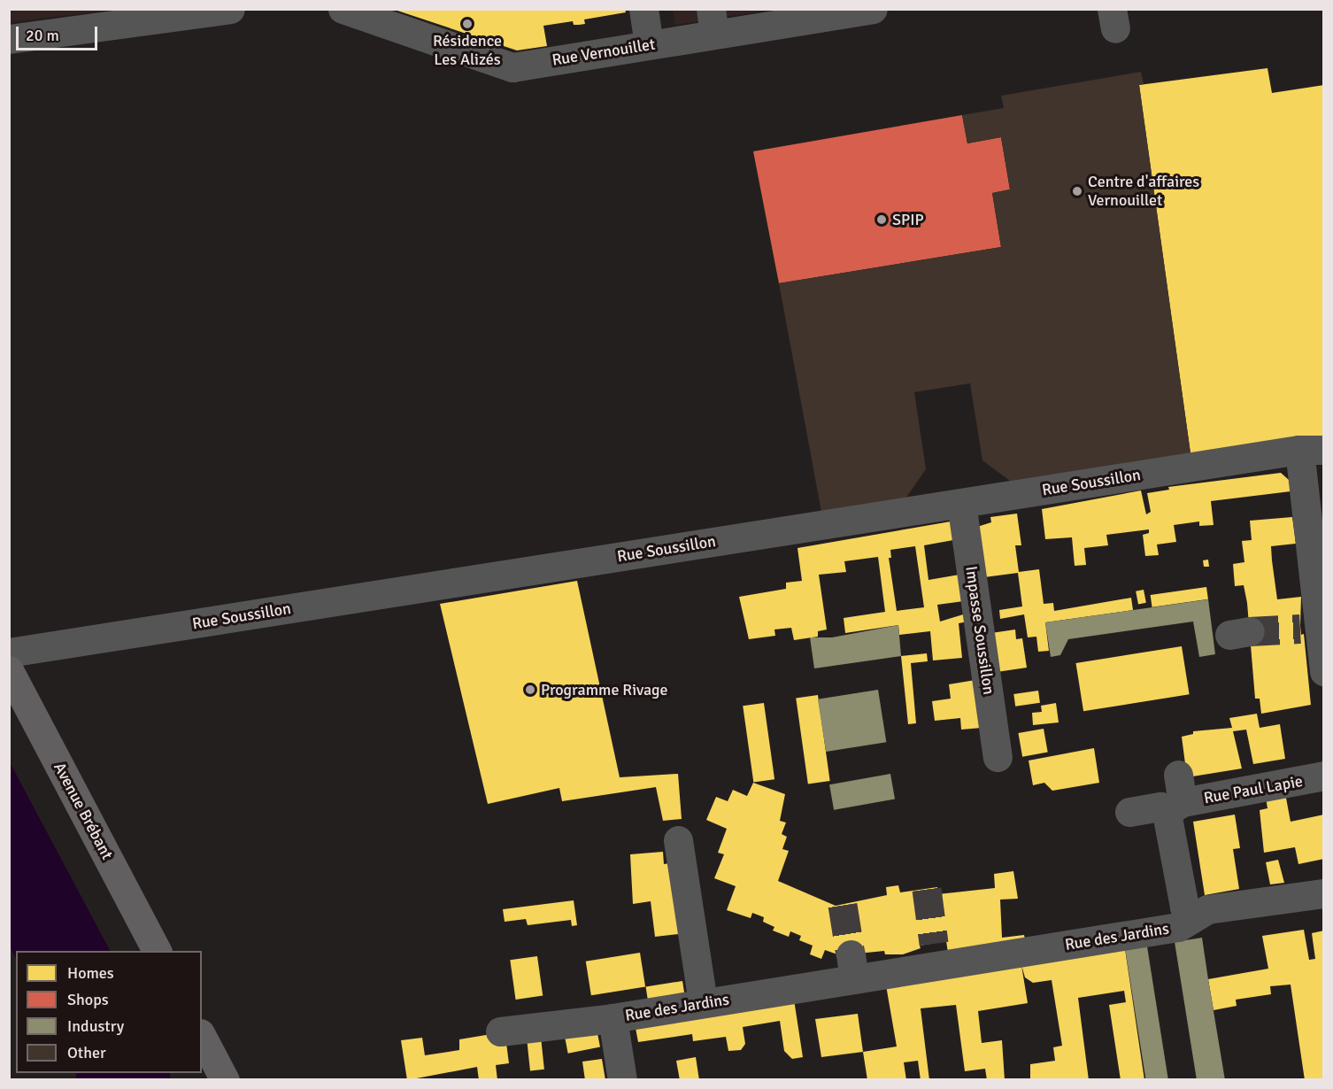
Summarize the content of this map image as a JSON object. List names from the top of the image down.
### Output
{
  "streets": {
    "main road": ["Avenue Brébant"],
    "street": [
      "Rue Vernouillet",
      "Rue Soussillon",
      "Impasse Soussillon",
      "Rue Paul Lapie",
      "Rue des Jardins"
    ]
  },
  "crossings": [
    ["Rue Soussillon", "Impasse Soussillon"]
  ],
  "places": [
    "Résidence Les Alizés",
    "Centre d'affaires Vernouillet",
    "SPIP",
    "Programme Rivage"
  ],
  "legend": [
    "Homes",
    "Shops",
    "Industry",
    "Other"
  ],
  "scale_bar": "20 m"
}
